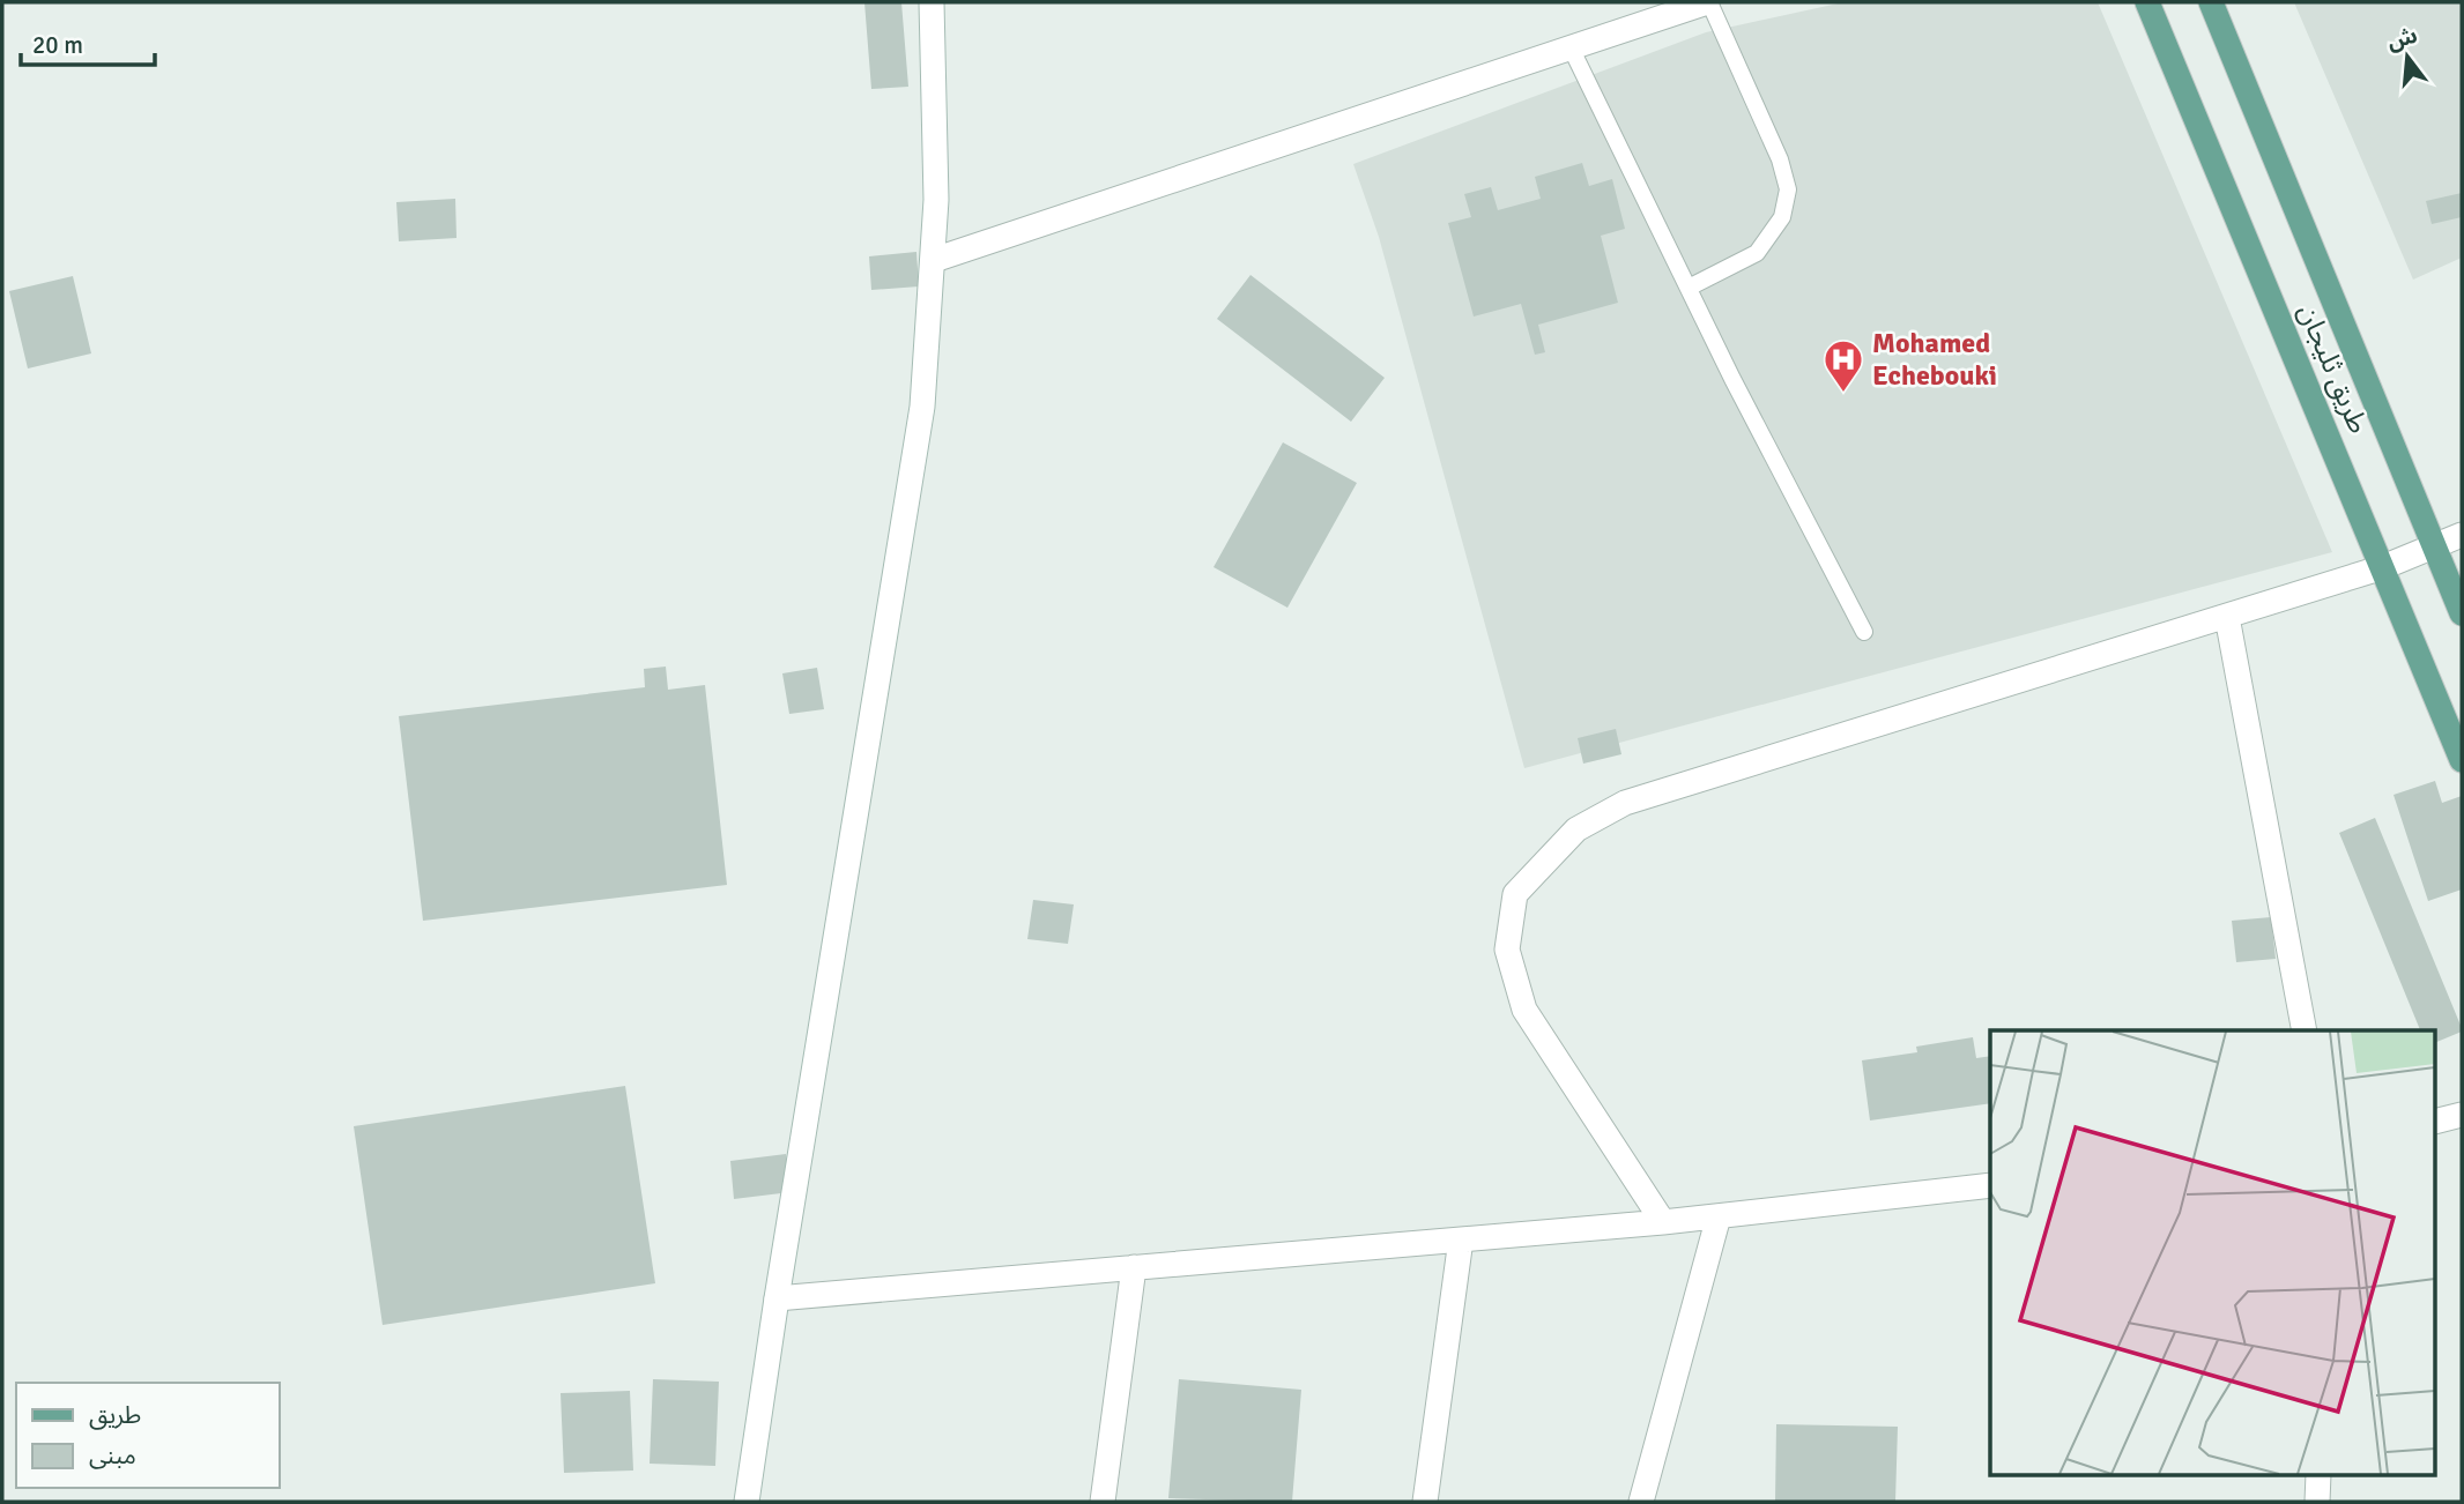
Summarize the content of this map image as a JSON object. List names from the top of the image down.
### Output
{
  "streets": {
    "main road": ["طريق ثليجان"]
  },
  "places": {
    "hospital": ["Mohamed Echebouki"]
  },
  "legend": ["طريق", "مبنى"],
  "scale_bar": "20 m",
  "north": "top"
}
